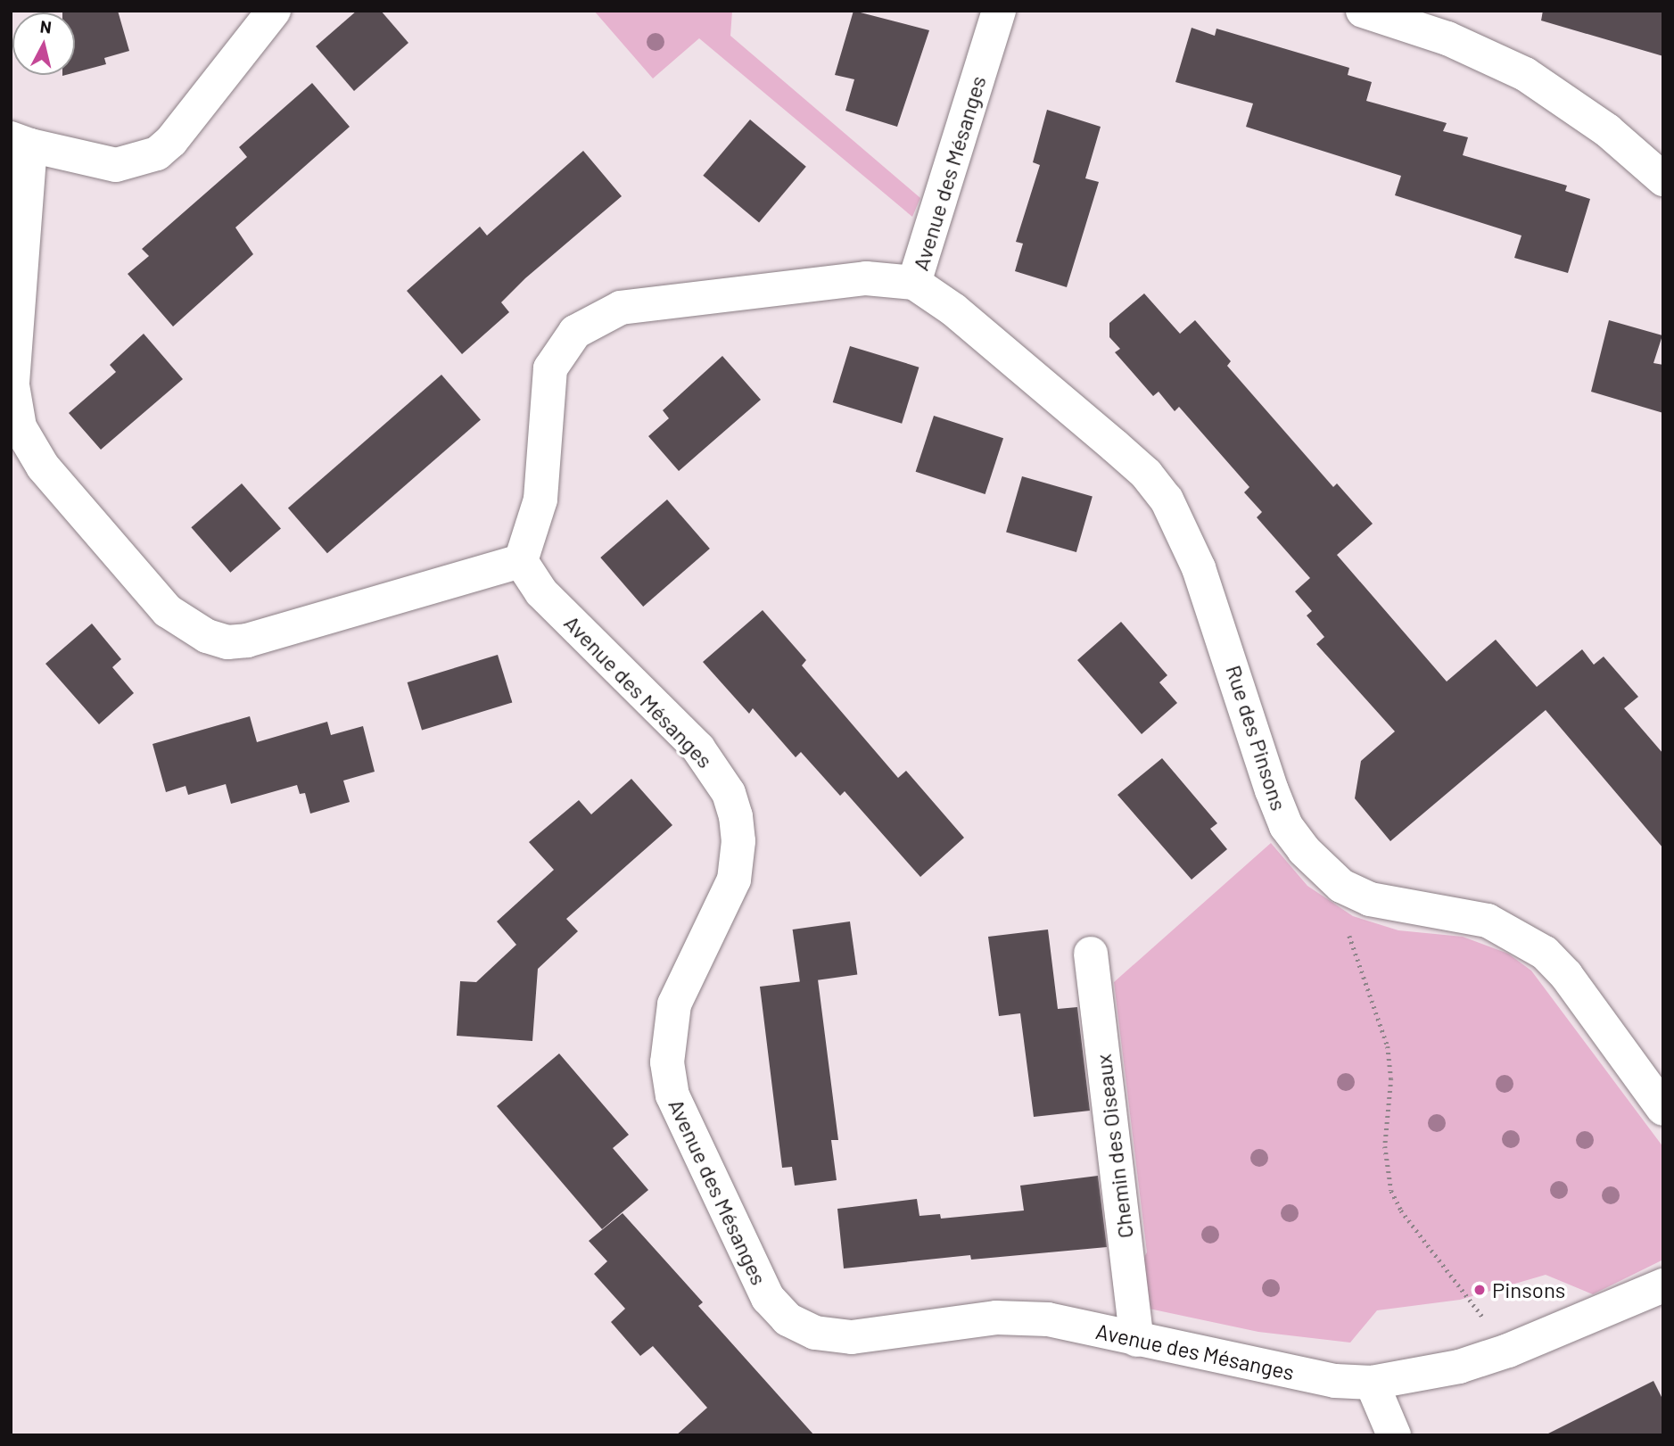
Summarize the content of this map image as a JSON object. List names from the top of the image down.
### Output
{
  "streets": {
    "street": ["Avenue des Mésanges", "Rue des Pinsons", "Chemin des Oiseaux"]
  },
  "crossings": [
    ["Avenue des Mésanges", "Rue des Pinsons"],
    ["Avenue des Mésanges", "Chemin des Oiseaux"]
  ],
  "places": ["Pinsons"],
  "north": "top"
}
